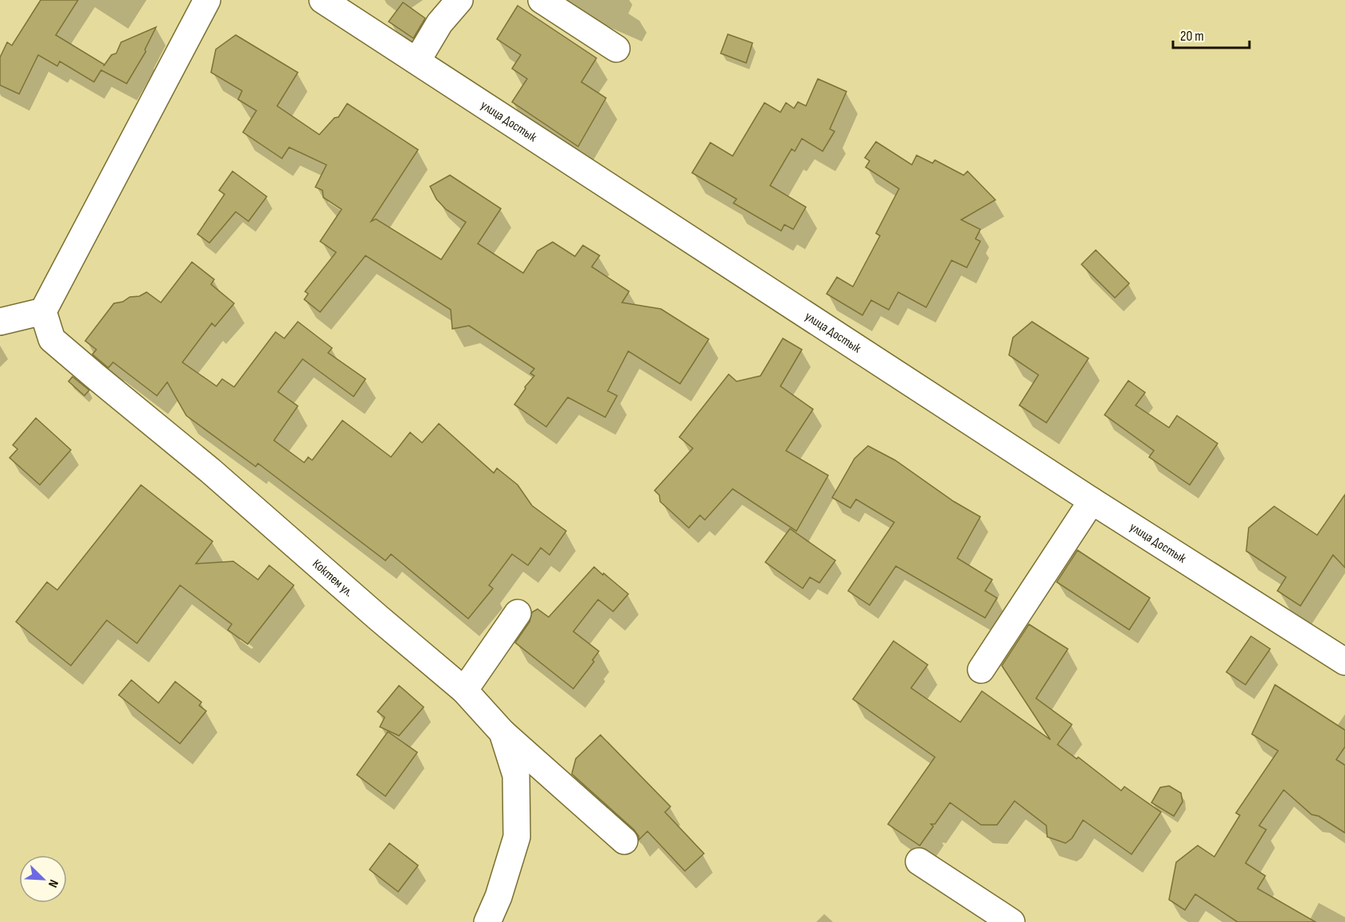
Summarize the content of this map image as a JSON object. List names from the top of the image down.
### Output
{
  "streets": {
    "street": ["улица Достык", "Коктем ул."]
  },
  "scale_bar": "20 m",
  "north": "bottom right"
}
